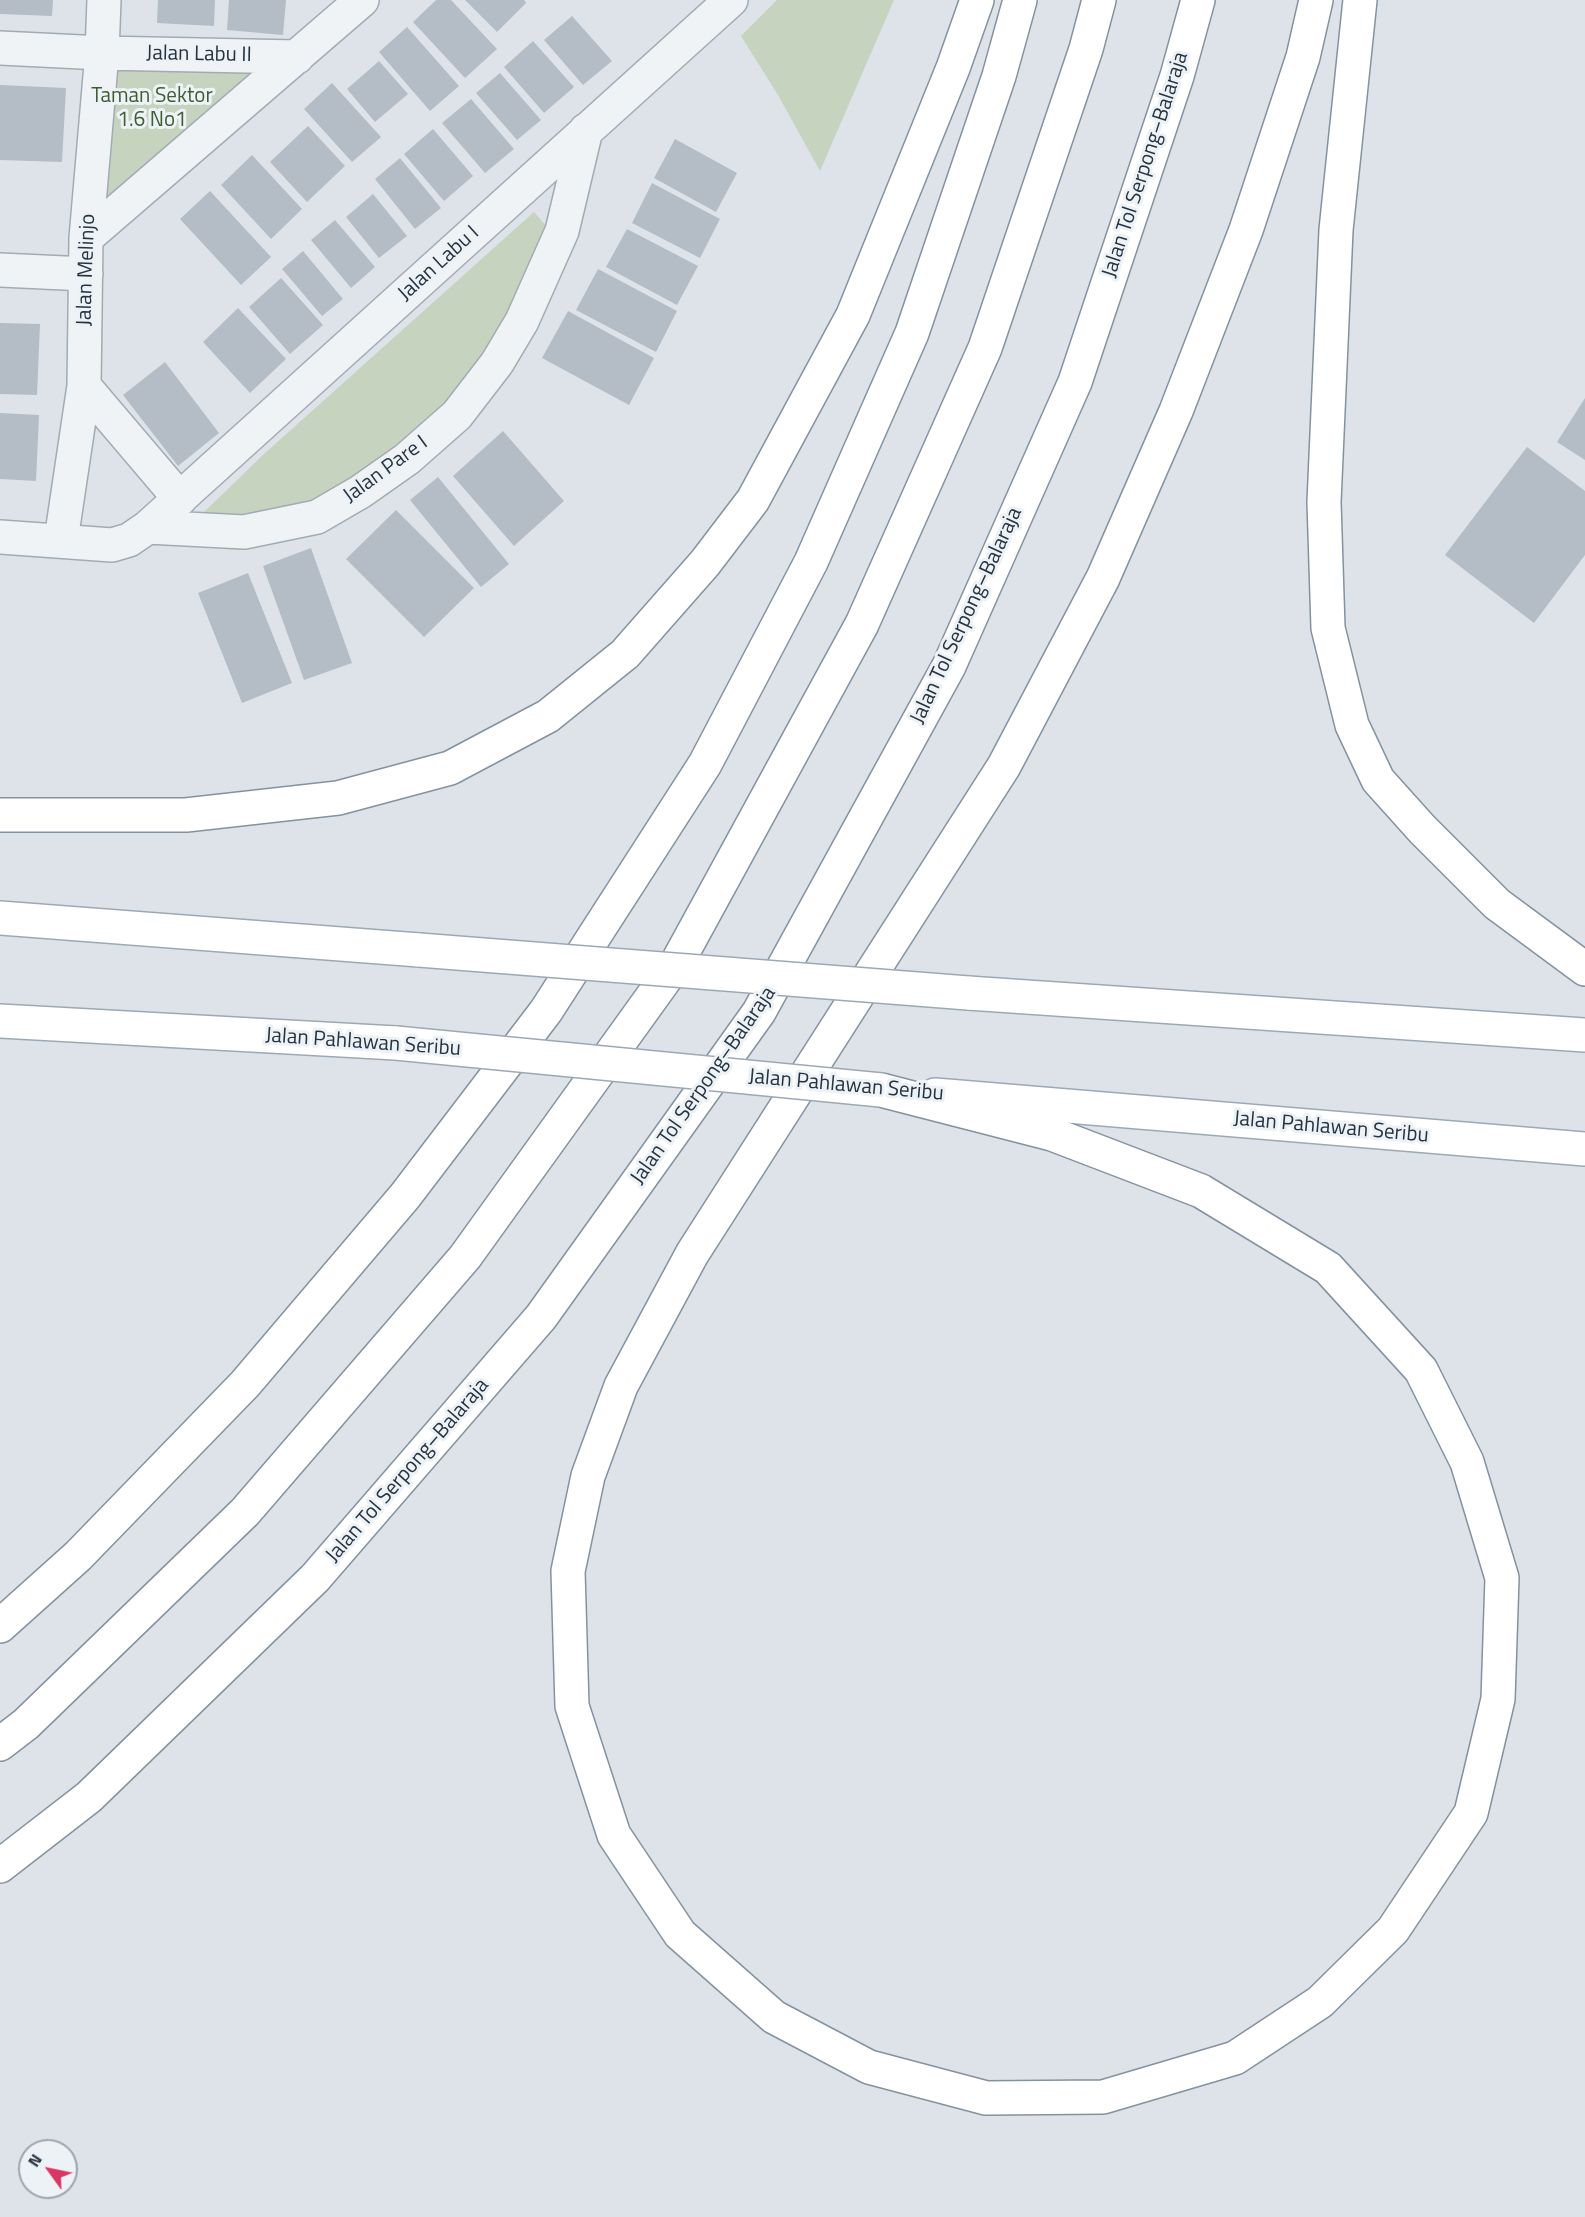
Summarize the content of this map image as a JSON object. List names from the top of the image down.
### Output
{
  "streets": {
    "main road": ["Jalan Tol Serpong–Balaraja", "Jalan Pahlawan Seribu"],
    "street": [
      "Jalan Labu II",
      "Jalan Labu I",
      "Jalan Melinjo",
      "Jalan Pare I"
    ]
  },
  "crossings": [
    ["Jalan Labu II", "Jalan Melinjo"],
    ["Jalan Labu I", "Jalan Pare I"]
  ],
  "parks": ["Taman Sektor 1.6 No1"],
  "north": "top left"
}
